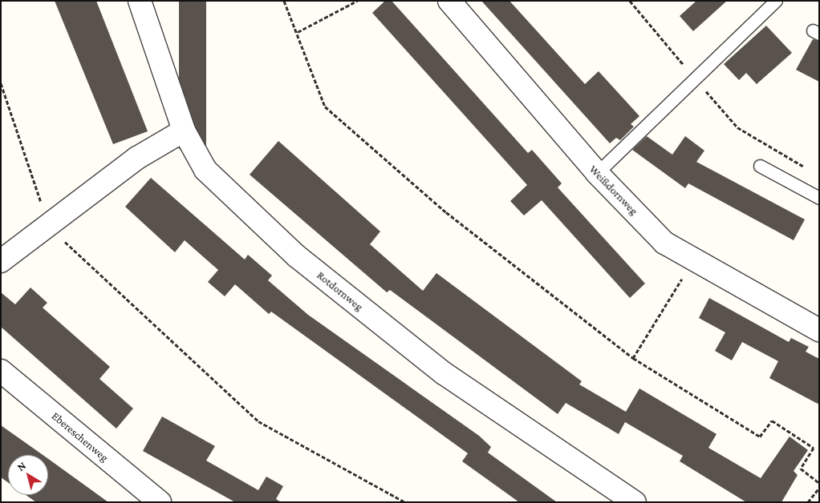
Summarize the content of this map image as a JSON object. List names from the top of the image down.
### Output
{
  "streets": {
    "street": ["Weißdornweg", "Rotdornweg", "Ebereschenweg"]
  },
  "north": "top left"
}
